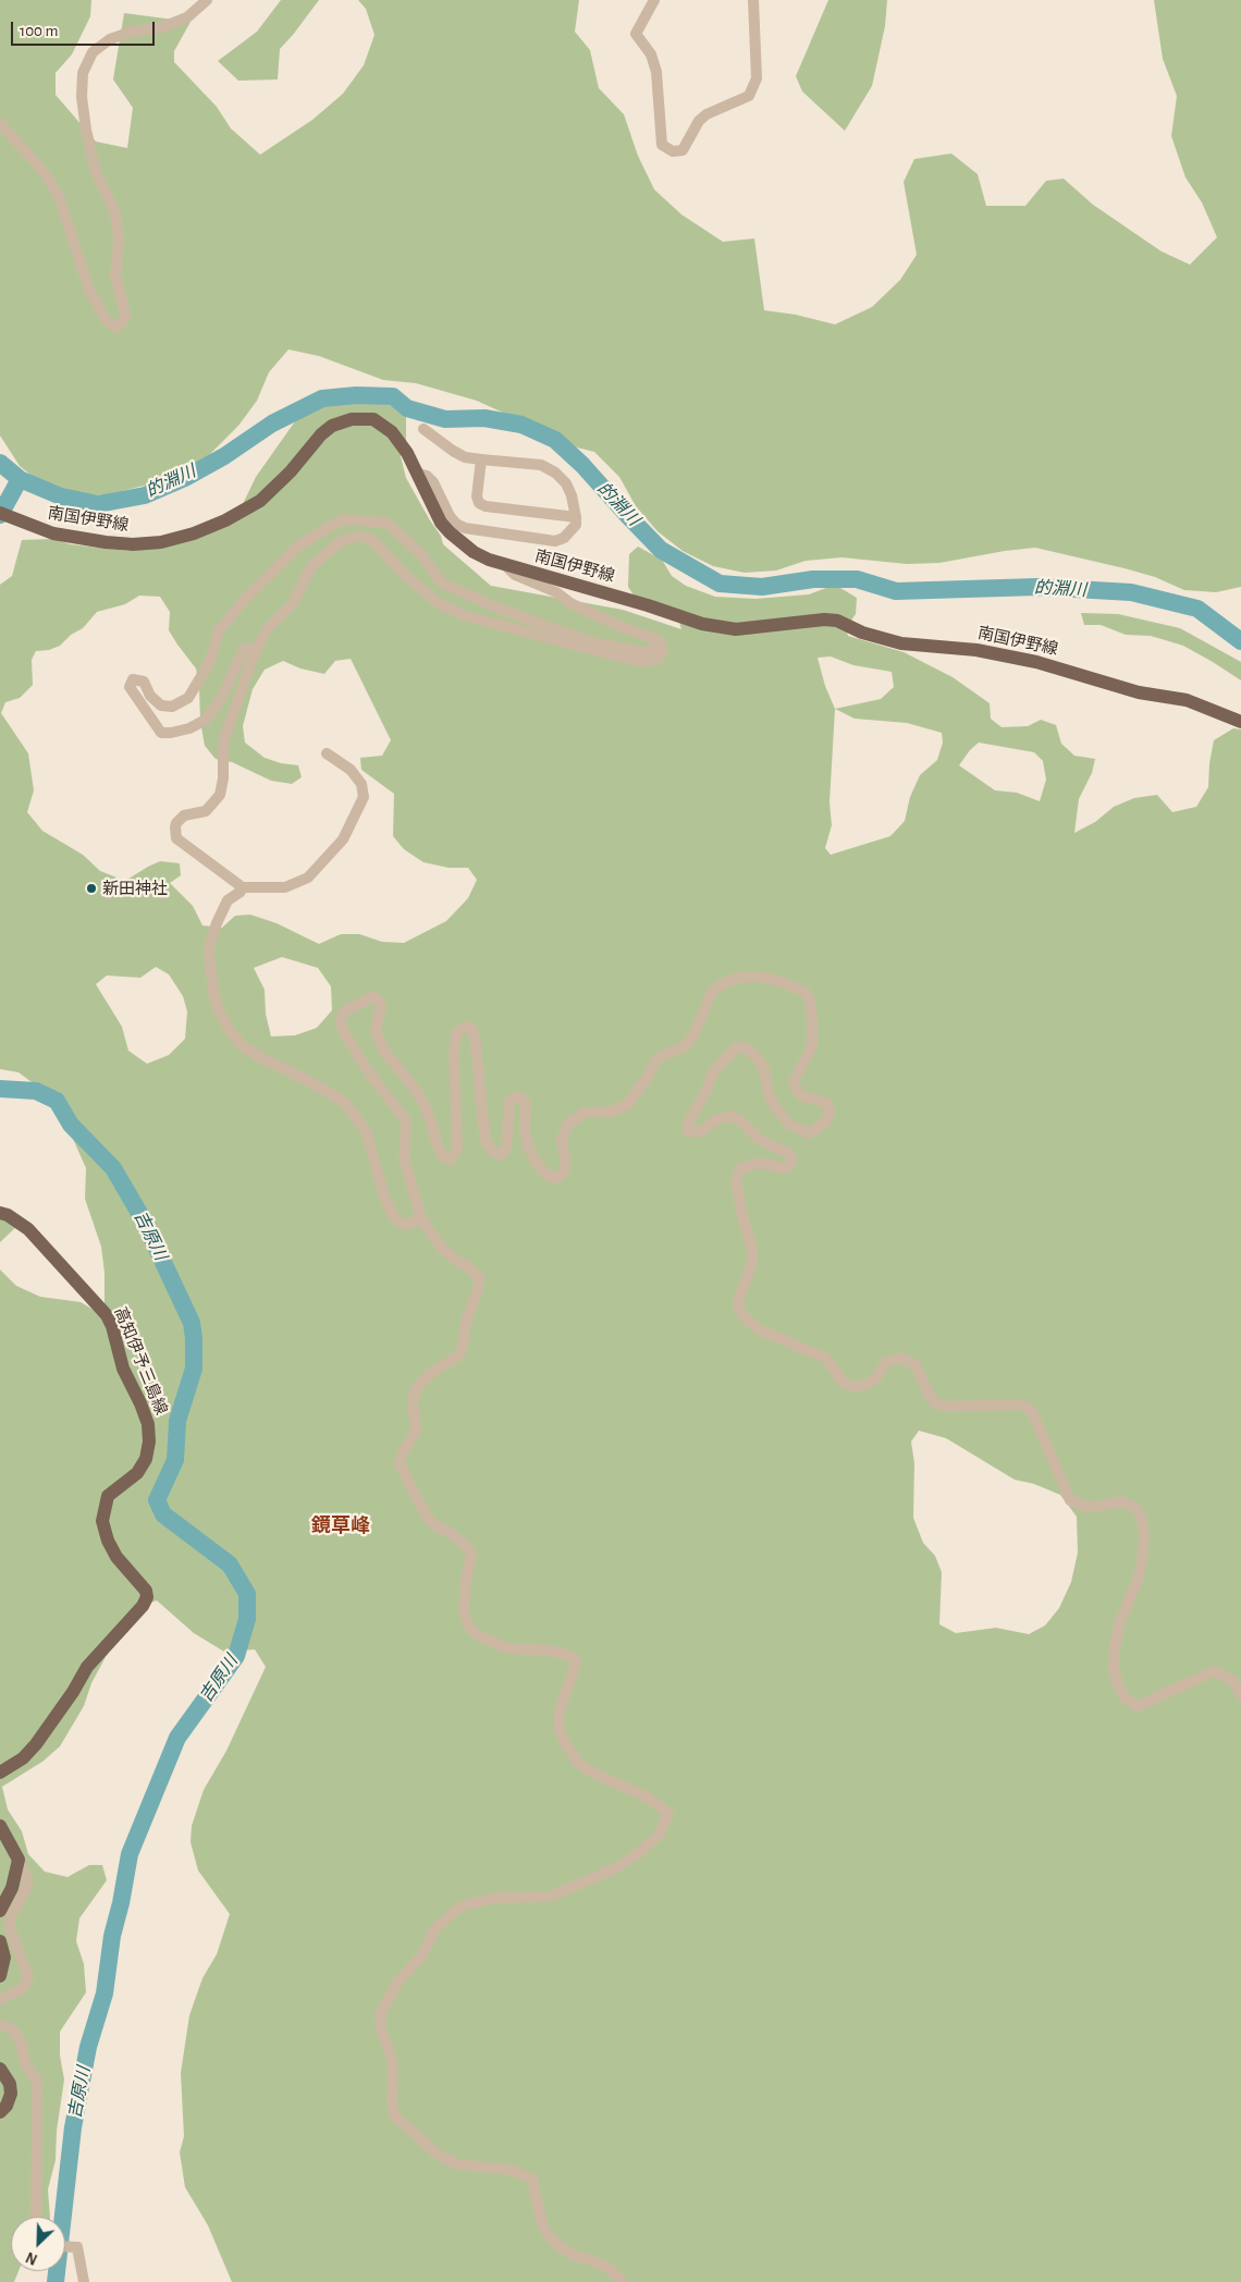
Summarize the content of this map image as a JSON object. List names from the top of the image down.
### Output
{
  "streets": {
    "main road": ["南国伊野線", "高知伊予三島線"]
  },
  "districts": ["鏡草峰"],
  "water": ["的淵川", "吉原川"],
  "places": ["新田神社"],
  "scale_bar": "100 m",
  "north": "bottom left"
}
